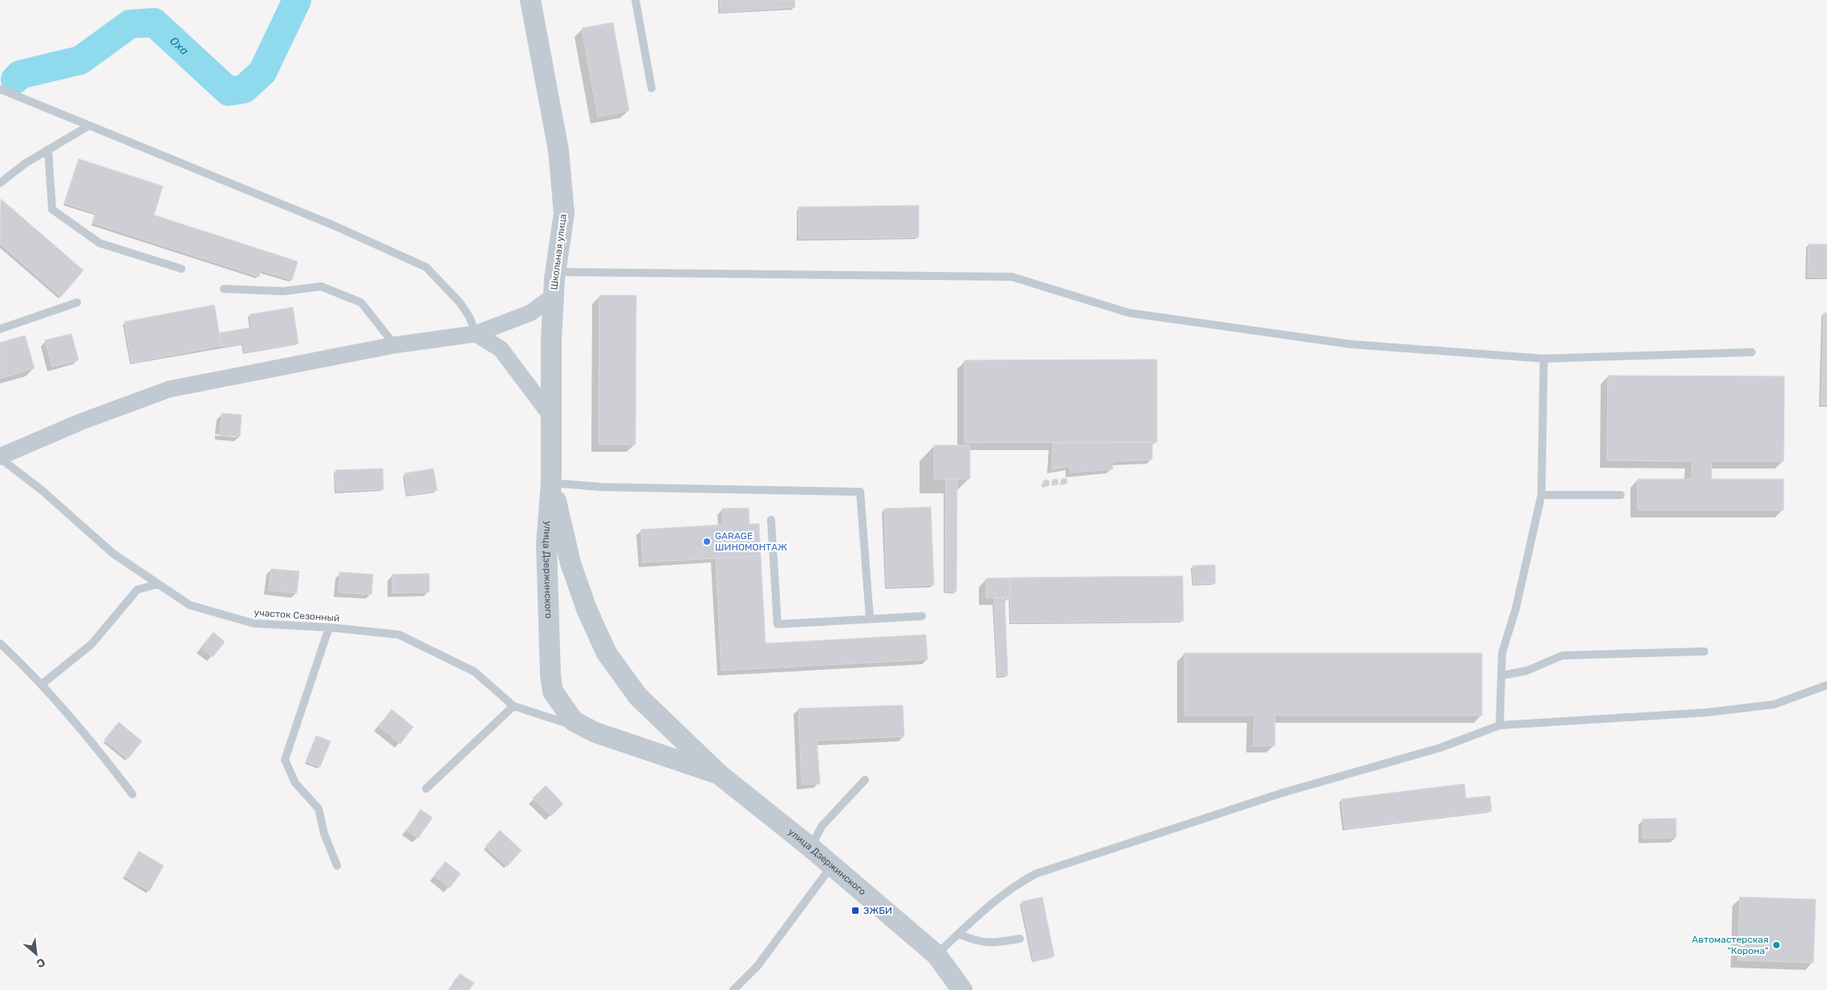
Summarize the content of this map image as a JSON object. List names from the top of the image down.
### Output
{
  "streets": {
    "street": ["Школьная улица", "улица Дзержинского"],
    "lane": ["участок Сезонный"]
  },
  "crossings": [
    ["Школьная улица", "улица Дзержинского"],
    ["улица Дзержинского", "участок Сезонный"]
  ],
  "water": ["Оха"],
  "places": {
    "other": ["GARAGE ШИНОМОНТАЖ", "Автомастерская \"Корона\""],
    "transit": ["ЗЖБИ"]
  },
  "north": "bottom right"
}
